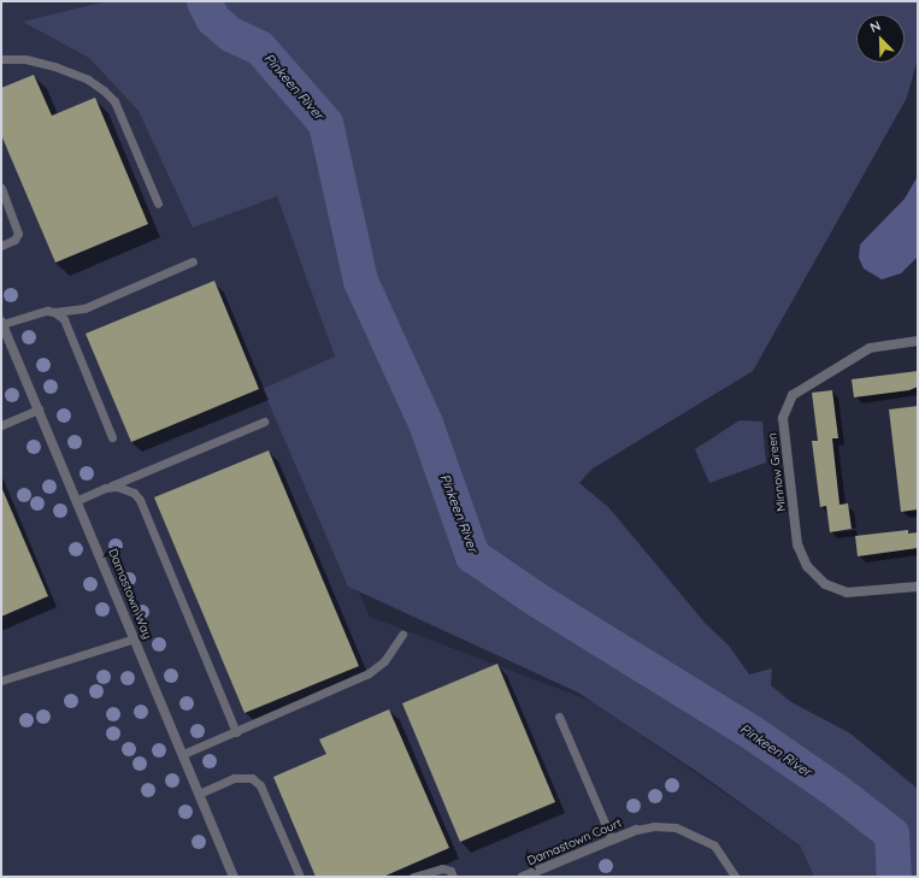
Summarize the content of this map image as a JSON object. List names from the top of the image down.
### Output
{
  "streets": {
    "street": ["Minnow Green", "Damastown Way", "Damastown Court"]
  },
  "water": ["Pinkeen River"],
  "north": "top left"
}
